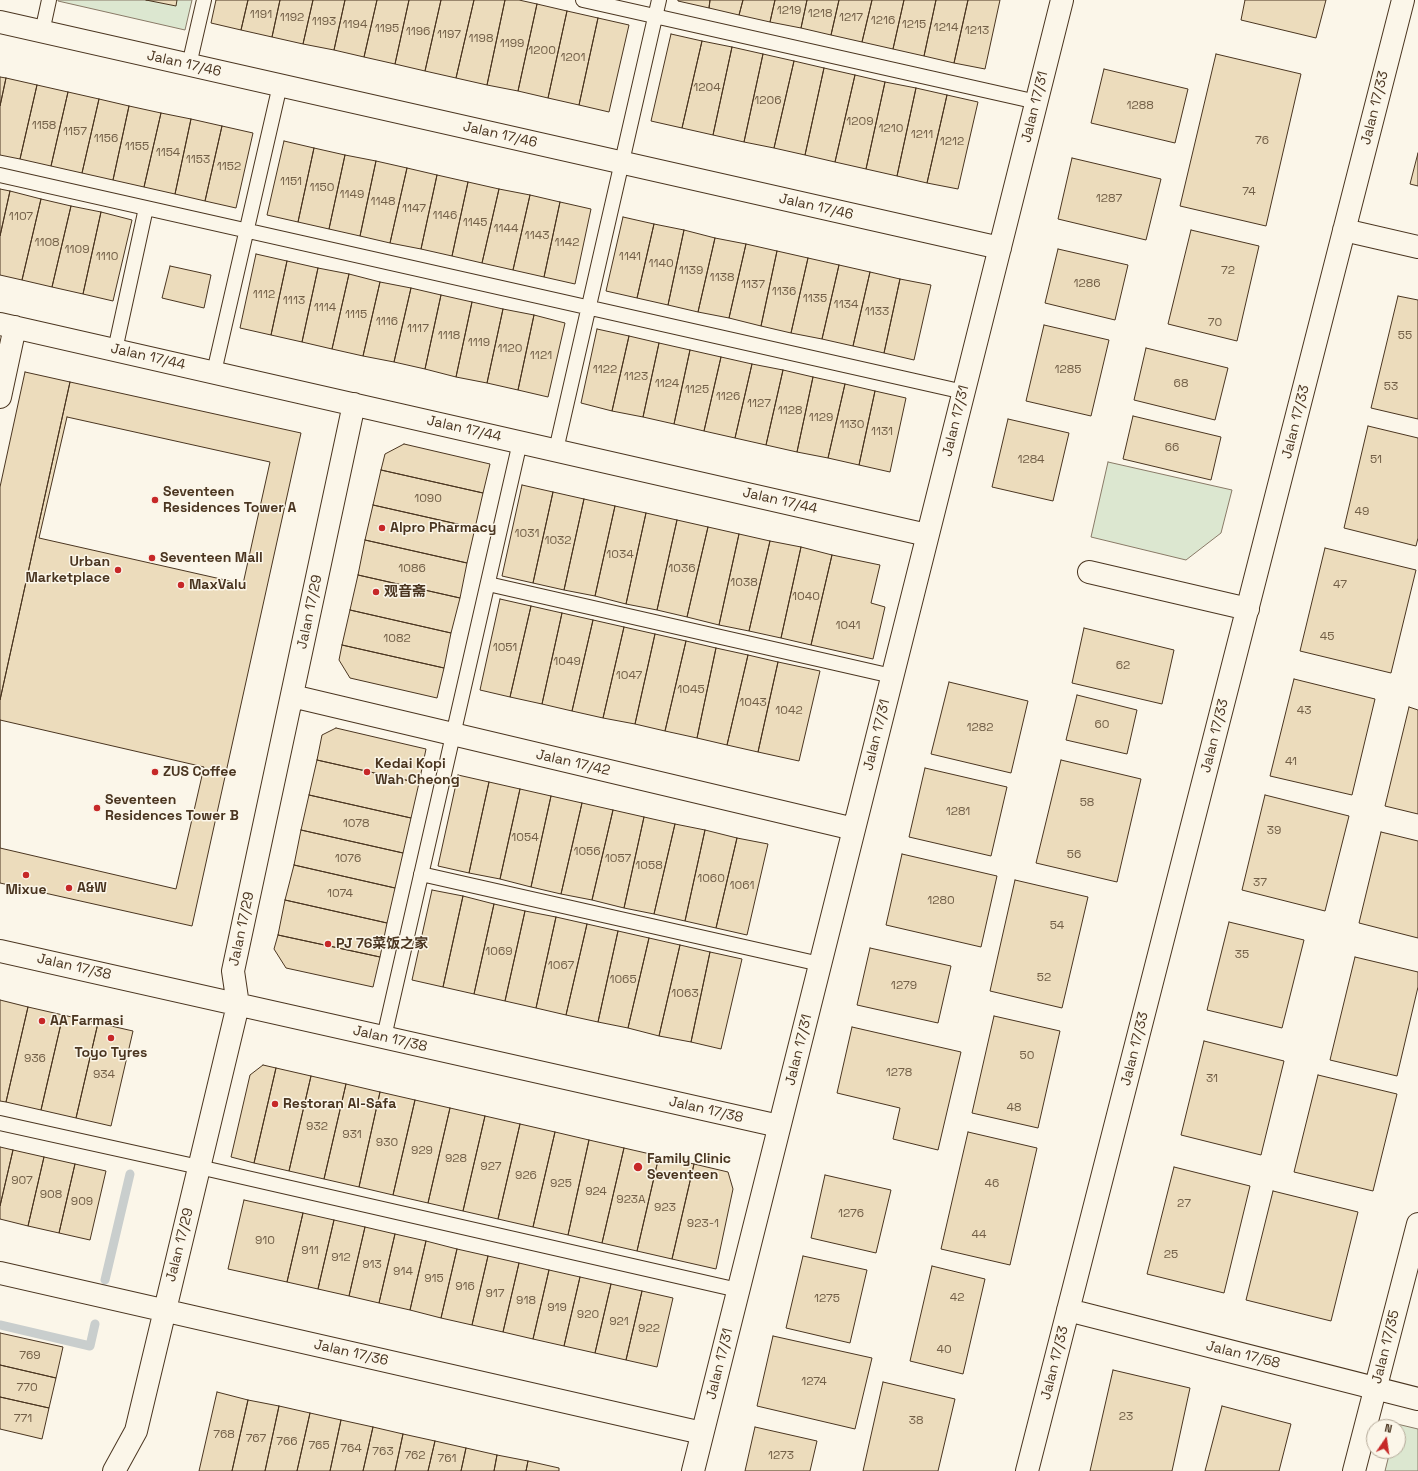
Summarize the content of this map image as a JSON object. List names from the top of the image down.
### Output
{
  "streets": {
    "street": [
      "Jalan 17/46",
      "Jalan 17/31",
      "Jalan 17/33",
      "Jalan 17/44",
      "Jalan 17/29",
      "Jalan 17/42",
      "Jalan 17/38",
      "Jalan 17/35",
      "Jalan 17/36",
      "Jalan 17/58"
    ]
  },
  "crossings": [
    ["Jalan 17/46", "Jalan 17/31"],
    ["Jalan 17/31", "Jalan 17/44"],
    ["Jalan 17/31", "Jalan 17/42"],
    ["Jalan 17/31", "Jalan 17/38"],
    ["Jalan 17/31", "Jalan 17/36"],
    ["Jalan 17/33", "Jalan 17/58"],
    ["Jalan 17/44", "Jalan 17/29"],
    ["Jalan 17/29", "Jalan 17/42"],
    ["Jalan 17/29", "Jalan 17/38"],
    ["Jalan 17/29", "Jalan 17/36"],
    ["Jalan 17/35", "Jalan 17/58"]
  ],
  "places": [
    "Seventeen Residences Tower A",
    "Alpro Pharmacy",
    "Seventeen Mall",
    "Urban Marketplace",
    "MaxValu",
    "观音斋",
    "ZUS Coffee",
    "Kedai Kopi Wah Cheong",
    "Seventeen Residences Tower B",
    "Mixue",
    "A&W",
    "PJ 76菜饭之家",
    "AA Farmasi",
    "Toyo Tyres",
    "Restoran Al-Safa",
    "Family Clinic Seventeen"
  ],
  "house_numbers": [
    "1219",
    "1218",
    "1191",
    "1192",
    "1217",
    "1216",
    "1193",
    "1194",
    "1215",
    "1214",
    "1195",
    "1213",
    "1196",
    "1197",
    "1198",
    "1199",
    "1200",
    "1201",
    "1204",
    "1206",
    "1288",
    "1209",
    "1158",
    "1210",
    "1157",
    "1211",
    "1156",
    "76",
    "1212",
    "1155",
    "1154",
    "1153",
    "1152",
    "1151",
    "1150",
    "74",
    "1149",
    "1287",
    "1148",
    "1147",
    "1146",
    "1107",
    "1145",
    "1144",
    "1143",
    "1108",
    "1142",
    "1109",
    "1110",
    "1141",
    "1140",
    "1139",
    "72",
    "1138",
    "1286",
    "1137",
    "1136",
    "1112",
    "1135",
    "1113",
    "1134",
    "1114",
    "1133",
    "1115",
    "1116",
    "70",
    "1117",
    "1118",
    "55",
    "1119",
    "1120",
    "1121",
    "1122",
    "1285",
    "1123",
    "1124",
    "68",
    "53",
    "1125",
    "1126",
    "1127",
    "1128",
    "1129",
    "1130",
    "1131",
    "66",
    "1284",
    "51",
    "1090",
    "49",
    "1031",
    "1032",
    "1034",
    "1086",
    "1036",
    "1038",
    "47",
    "1040",
    "1041",
    "45",
    "1082",
    "1051",
    "1049",
    "62",
    "1047",
    "1045",
    "1043",
    "1042",
    "43",
    "60",
    "1282",
    "41",
    "58",
    "1281",
    "1078",
    "39",
    "1054",
    "1056",
    "56",
    "1076",
    "1057",
    "1058",
    "1060",
    "37",
    "1061",
    "1074",
    "1280",
    "54",
    "1069",
    "35",
    "1067",
    "52",
    "1065",
    "1279",
    "1063",
    "50",
    "936",
    "1278",
    "934",
    "31",
    "48",
    "932",
    "931",
    "930",
    "929",
    "928",
    "927",
    "926",
    "907",
    "925",
    "46",
    "924",
    "908",
    "923A",
    "909",
    "27",
    "923",
    "1276",
    "923-1",
    "44",
    "910",
    "911",
    "25",
    "912",
    "913",
    "914",
    "915",
    "916",
    "917",
    "42",
    "1275",
    "918",
    "919",
    "920",
    "921",
    "922",
    "40",
    "769",
    "1274",
    "770",
    "23",
    "771",
    "38",
    "768",
    "767",
    "766",
    "765",
    "764",
    "763",
    "762",
    "1273",
    "761"
  ],
  "north": "top"
}
